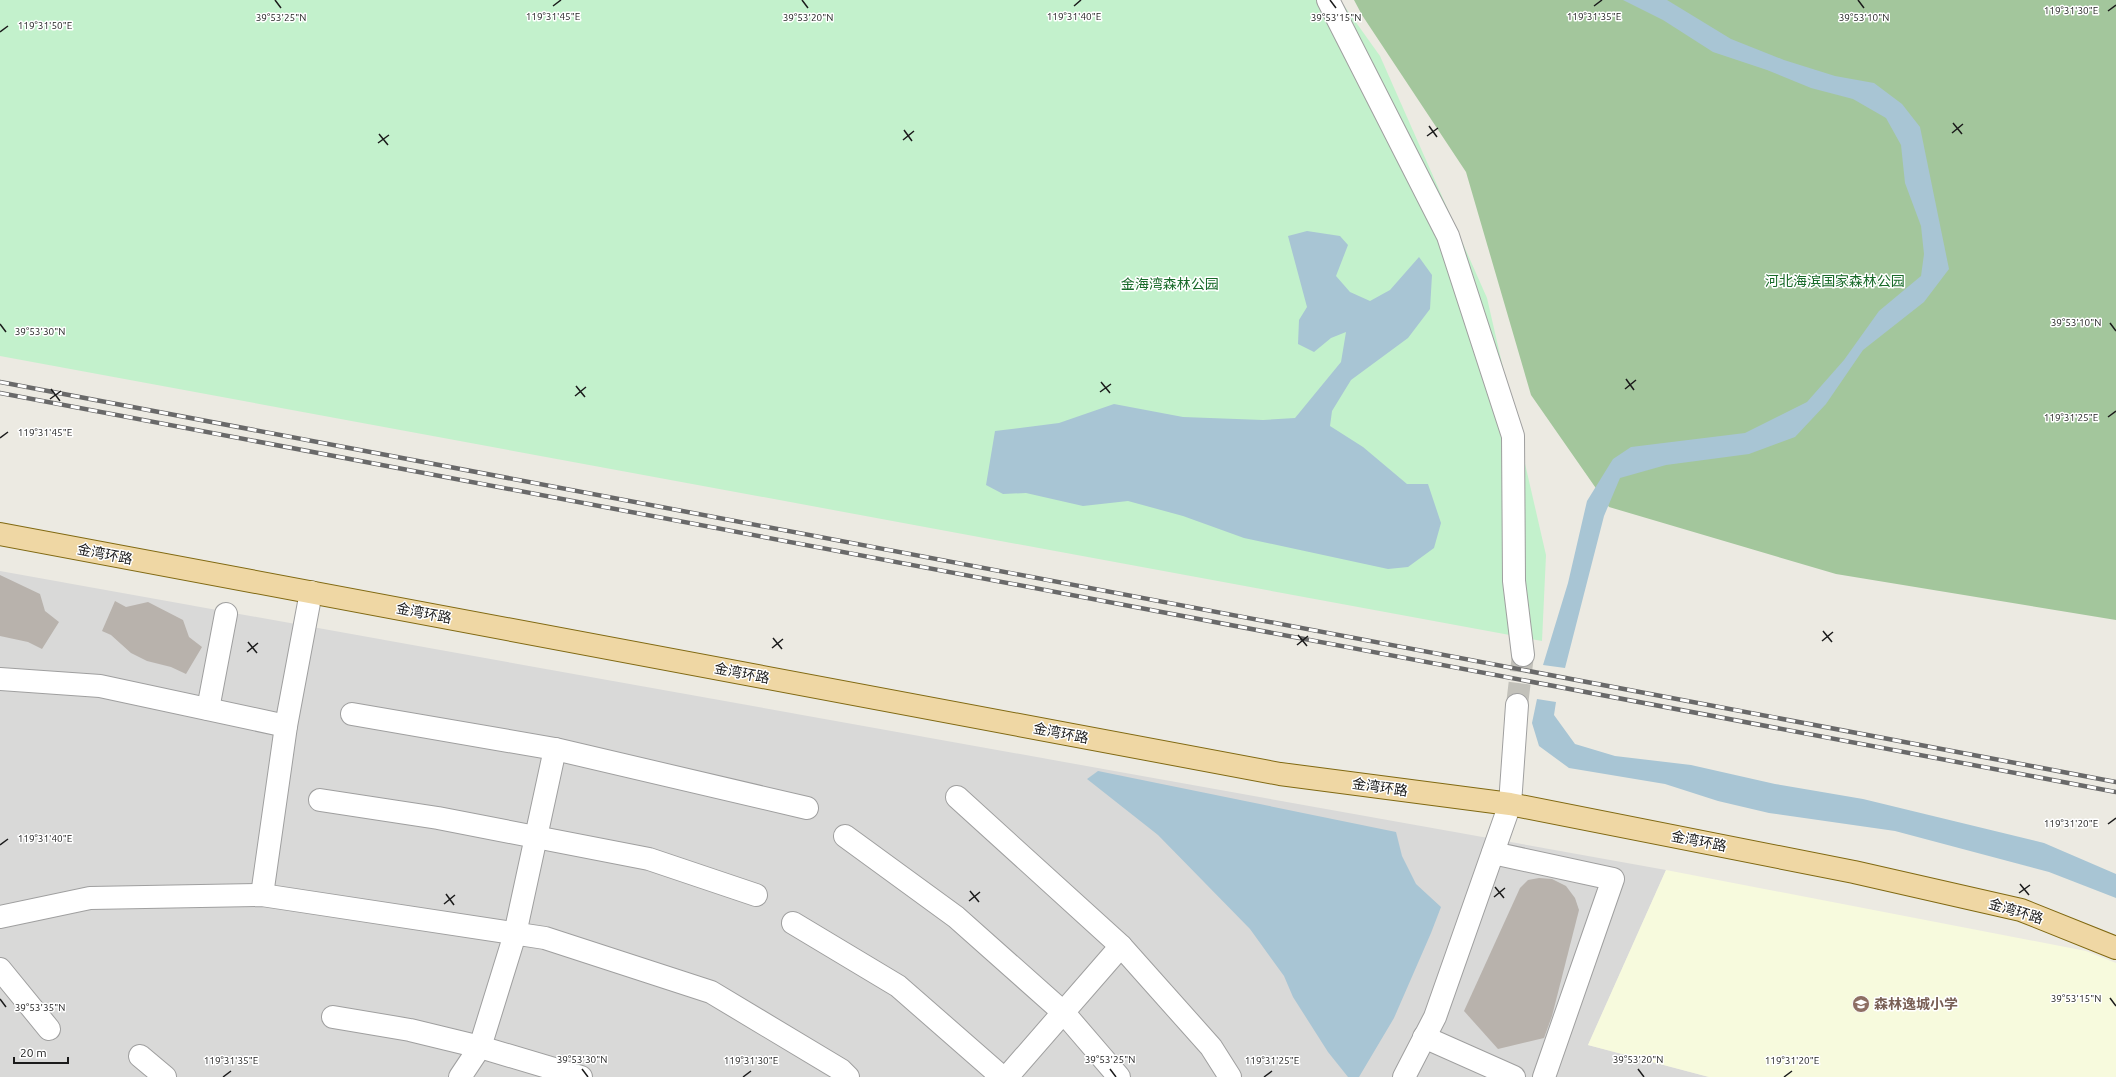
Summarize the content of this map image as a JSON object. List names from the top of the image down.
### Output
{
  "streets": {
    "main road": ["金湾环路"]
  },
  "parks": ["河北海滨国家森林公园", "金海湾森林公园"],
  "places": {
    "school or university": ["森林逸城小学"]
  },
  "scale_bar": "20 m",
  "coordinates": [
    "119°31'30\"E",
    "119°31'45\"E",
    "119°31'35\"E",
    "119°31'40\"E",
    "39°53'25\"N",
    "39°53'20\"N",
    "39°53'15\"N",
    "39°53'10\"N",
    "119°31'50\"E",
    "39°53'30\"N",
    "119°31'25\"E",
    "119°31'20\"E",
    "39°53'35\"N"
  ]
}
